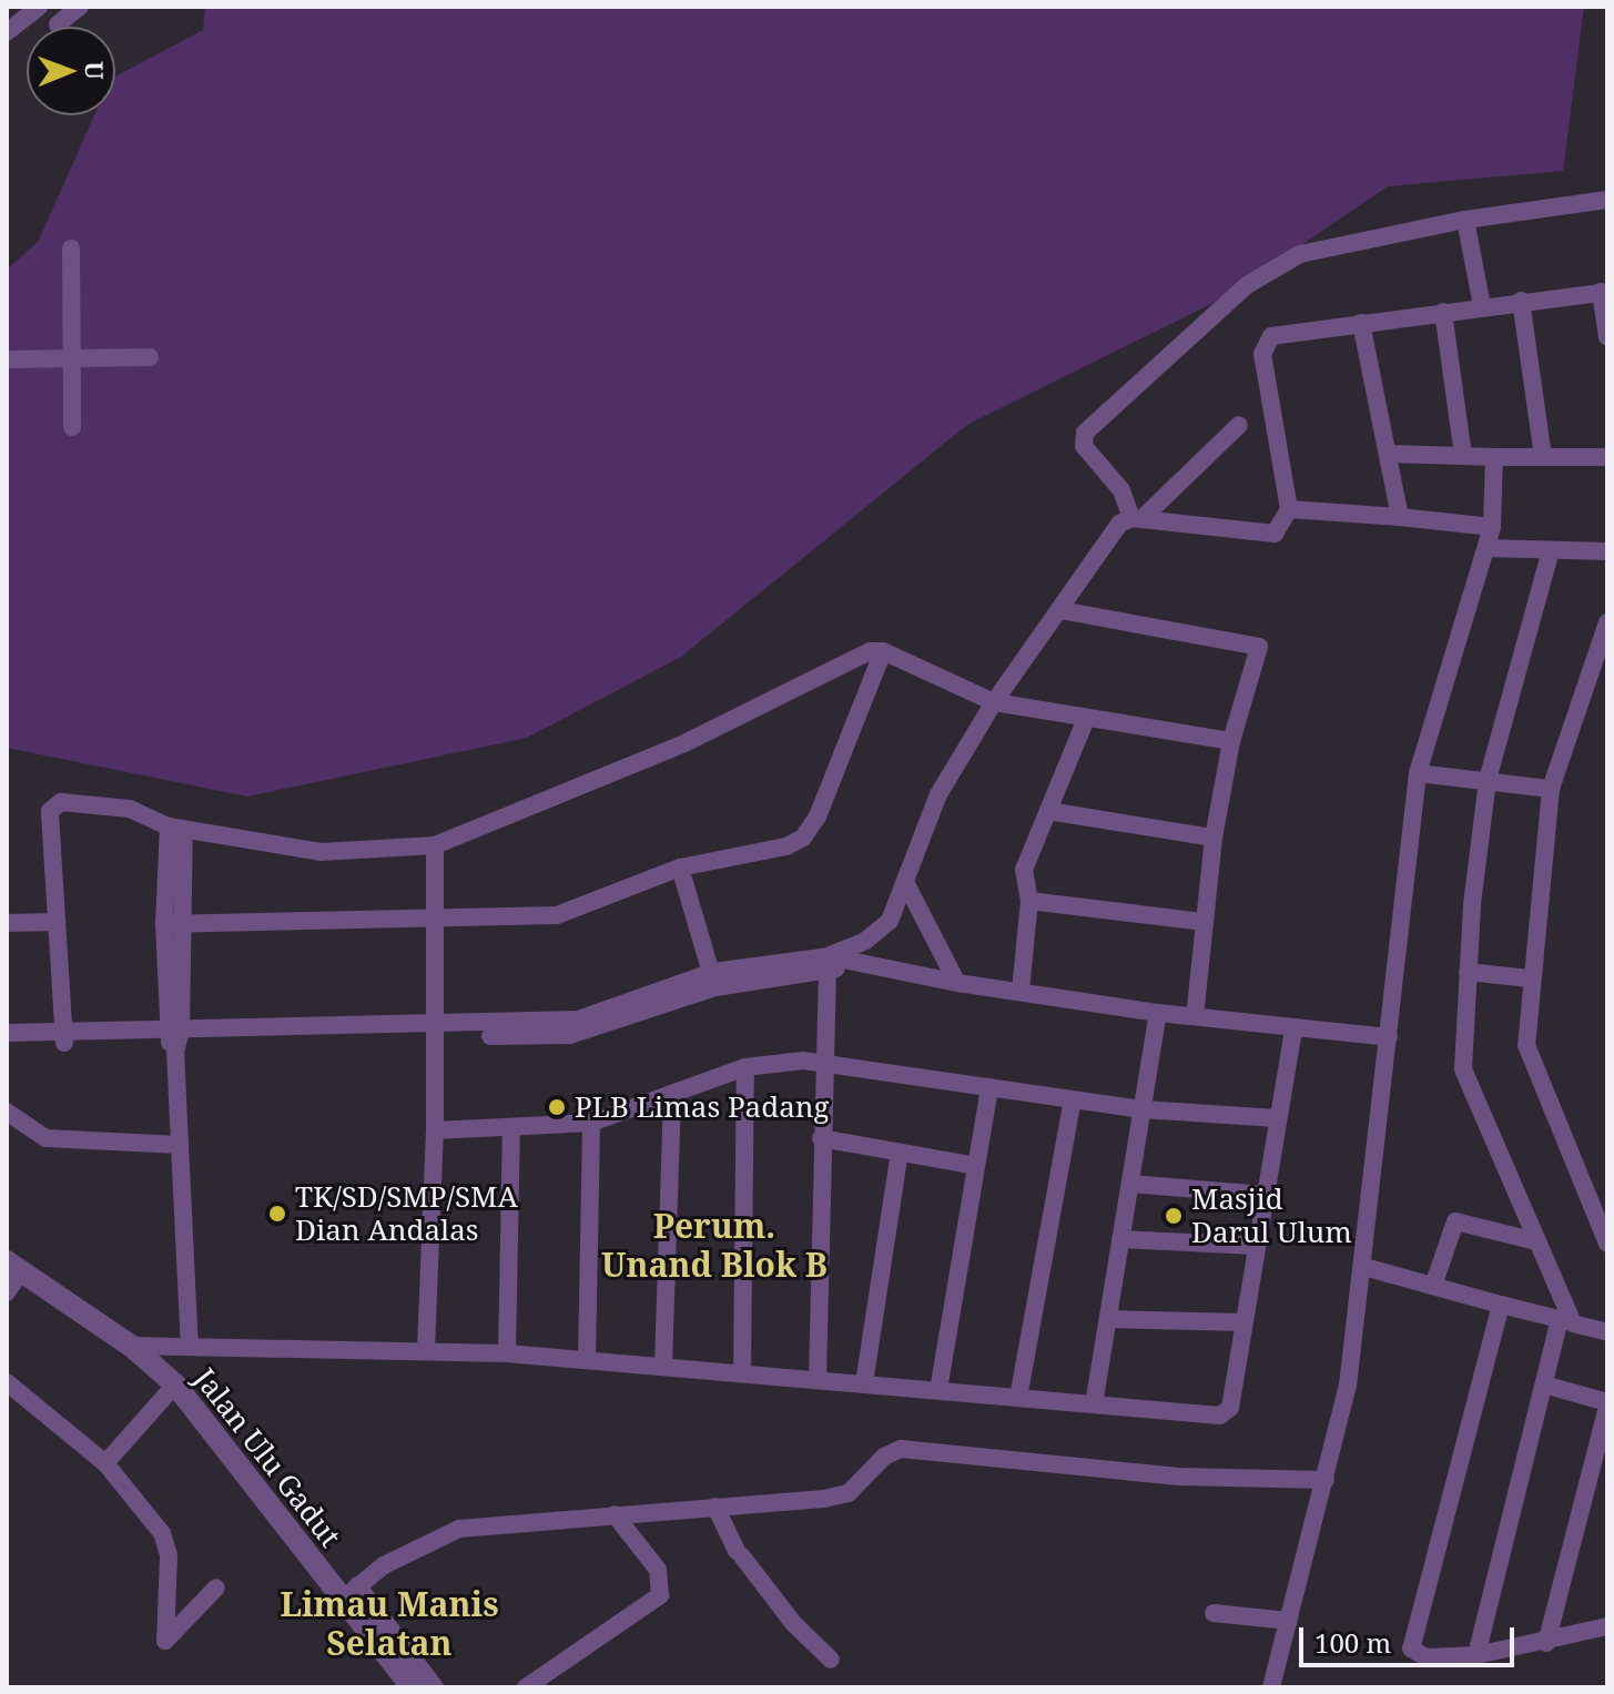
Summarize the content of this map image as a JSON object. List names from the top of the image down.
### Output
{
  "streets": {
    "street": ["Jalan Ulu Gadut"]
  },
  "districts": ["Perum. Unand Blok B", "Limau Manis Selatan"],
  "places": ["PLB Limas Padang", "TK/SD/SMP/SMA Dian Andalas", "Masjid Darul Ulum"],
  "scale_bar": "100 m",
  "north": "right"
}
